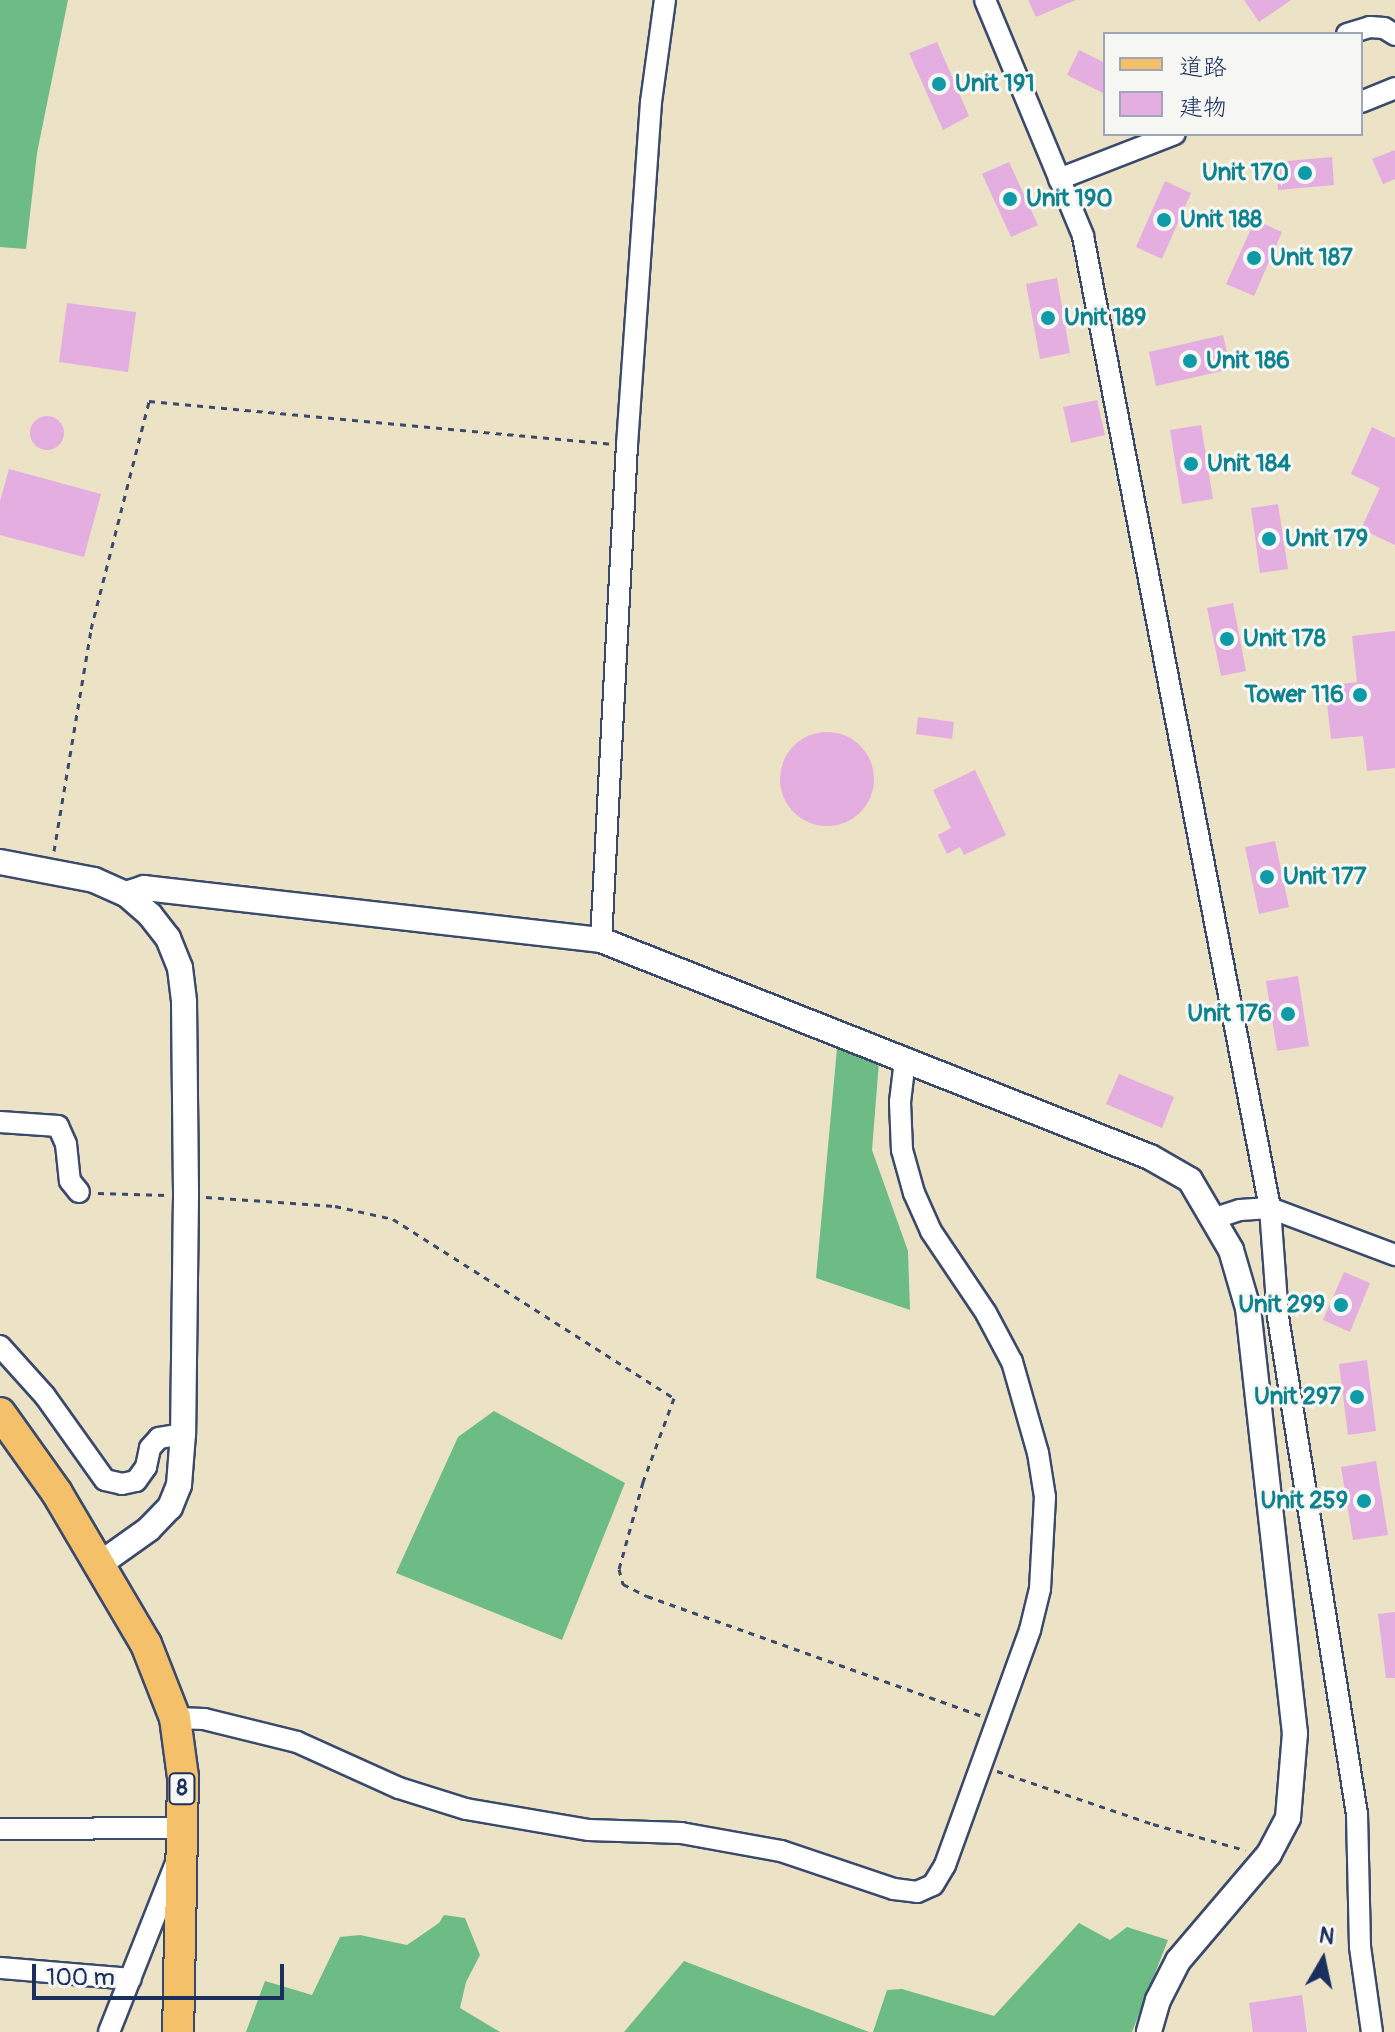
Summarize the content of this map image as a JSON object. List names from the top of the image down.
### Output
{
  "streets": {
    "main road": ["8"]
  },
  "places": [
    "Unit 191",
    "Unit 170",
    "Unit 190",
    "Unit 188",
    "Unit 187",
    "Unit 189",
    "Unit 186",
    "Unit 184",
    "Unit 179",
    "Unit 178",
    "Tower 116",
    "Unit 177",
    "Unit 176",
    "Unit 299",
    "Unit 297",
    "Unit 259"
  ],
  "legend": ["道路", "建物"],
  "scale_bar": "100 m",
  "north": "top"
}
